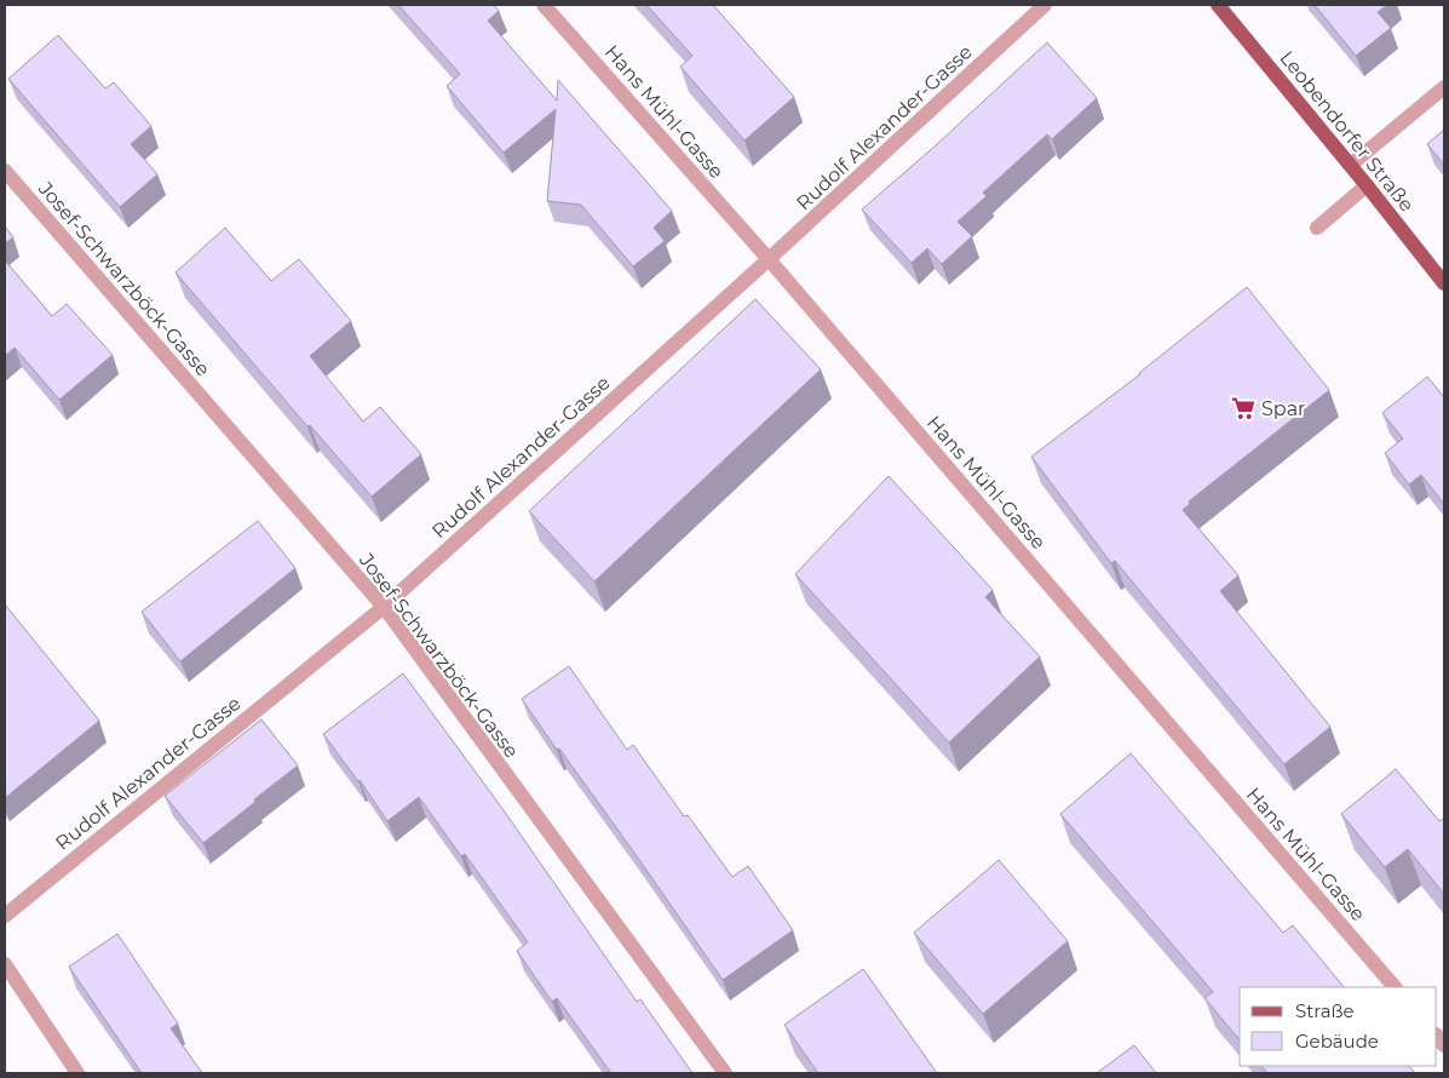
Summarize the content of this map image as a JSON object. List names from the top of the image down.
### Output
{
  "streets": {
    "main road": ["Leobendorfer Straße"],
    "street": ["Hans Mühl-Gasse", "Rudolf Alexander-Gasse", "Josef-Schwarzböck-Gasse"]
  },
  "crossings": [
    ["Hans Mühl-Gasse", "Rudolf Alexander-Gasse"],
    ["Rudolf Alexander-Gasse", "Josef-Schwarzböck-Gasse"]
  ],
  "places": {
    "supermarket": ["Spar"]
  },
  "legend": ["Straße", "Gebäude"]
}
